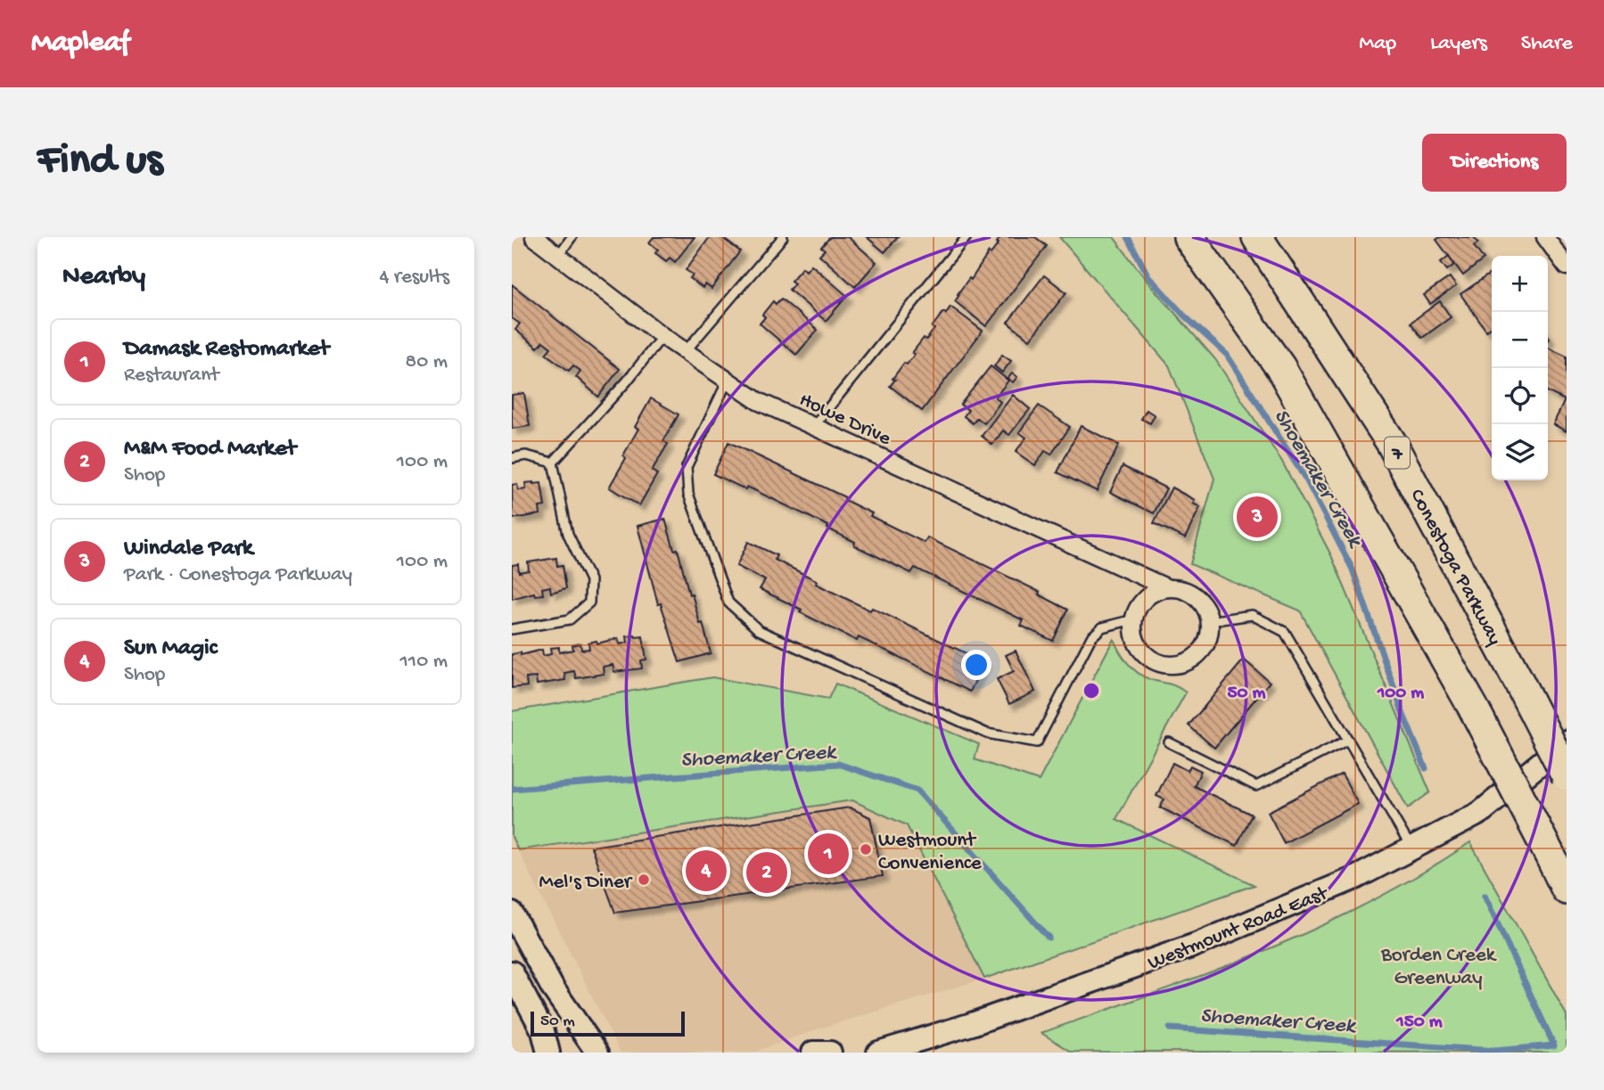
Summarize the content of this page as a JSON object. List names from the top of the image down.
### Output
{
  "streets": {
    "highway": ["7", "Conestoga Parkway"],
    "main road": ["Westmount Road East"],
    "street": ["Howe Drive"]
  },
  "water": ["Shoemaker Creek"],
  "parks": ["Borden Creek Greenway"],
  "places": ["Westmount Convenience", "Mel's Diner"],
  "scale_bar": "50 m",
  "page": {
    "header": "Mapleaf",
    "nav": ["Map", "Layers", "Share"],
    "buttons": "Directions",
    "title": "Find us",
    "heading": ["Nearby", "4 results"],
    "map_buttons": ["+", "−"],
    "list": [
      {
        "mark": "1",
        "name": "Damask Restomarket",
        "note": "Restaurant",
        "value": "80 m"
      },
      {
        "mark": "2",
        "name": "M&M Food Market",
        "note": "Shop",
        "value": "100 m"
      },
      {
        "mark": "3",
        "name": "Windale Park",
        "note": "Park · Conestoga Parkway",
        "value": "100 m"
      },
      {
        "mark": "4",
        "name": "Sun Magic",
        "note": "Shop",
        "value": "110 m"
      }
    ],
    "pins": [
      "3",
      "1",
      "4",
      "2"
    ],
    "scale": "50 m"
  },
  "rings": ["50 m", "100 m", "150 m"]
}
